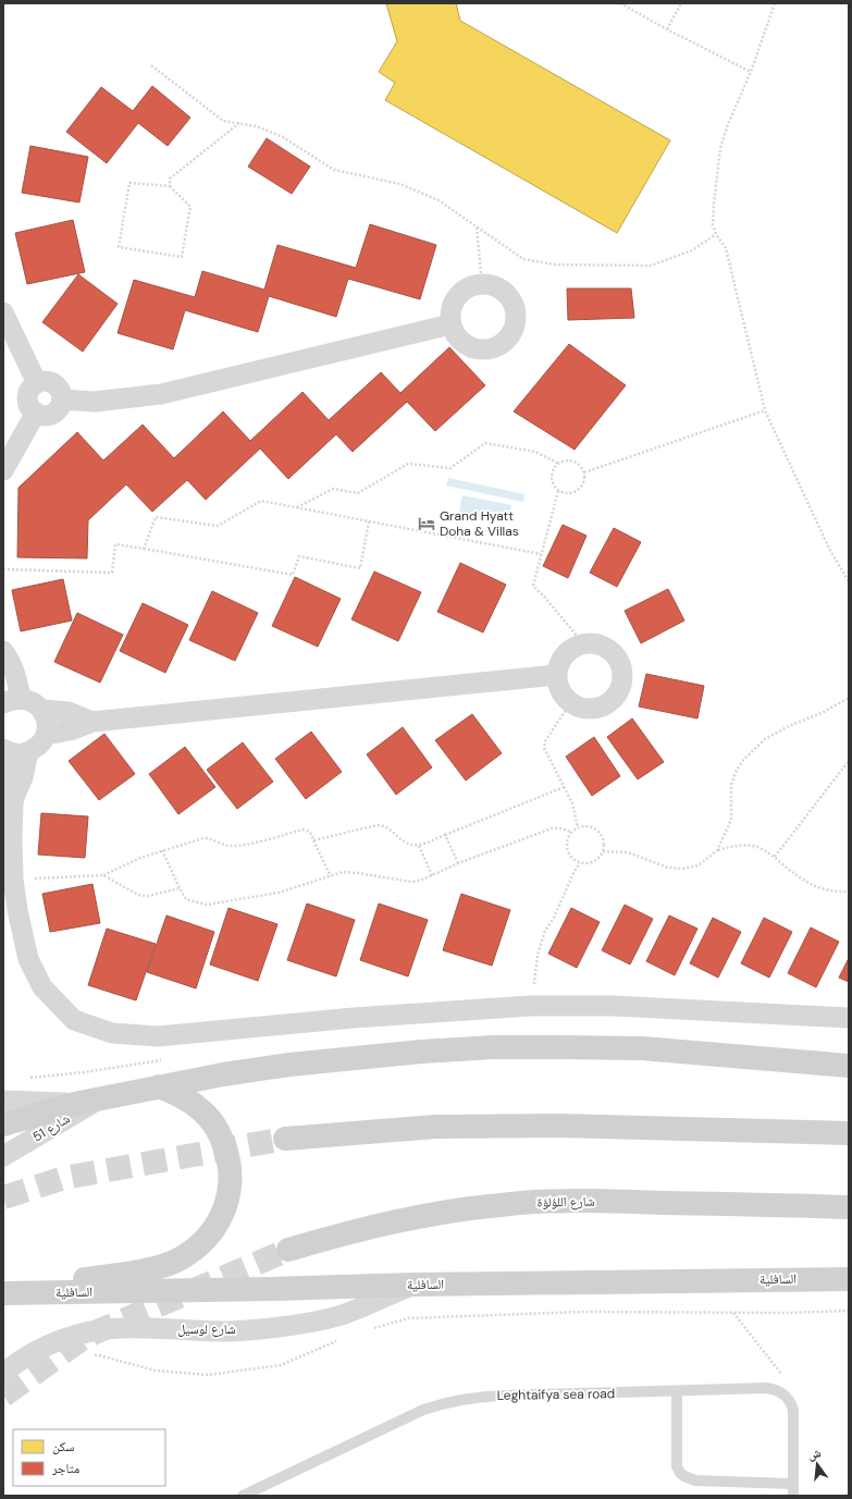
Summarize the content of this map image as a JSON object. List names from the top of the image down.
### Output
{
  "streets": {
    "street": [
      "شارع 51",
      "شارع اللؤلؤة",
      "السافلية",
      "شارع لوسيل"
    ],
    "lane": ["Leghtaifya sea road"]
  },
  "crossings": [
    ["السافلية", "شارع لوسيل"]
  ],
  "places": {
    "hotel": ["Grand Hyatt Doha & Villas"]
  },
  "legend": ["سكن", "متاجر"],
  "north": "top"
}
